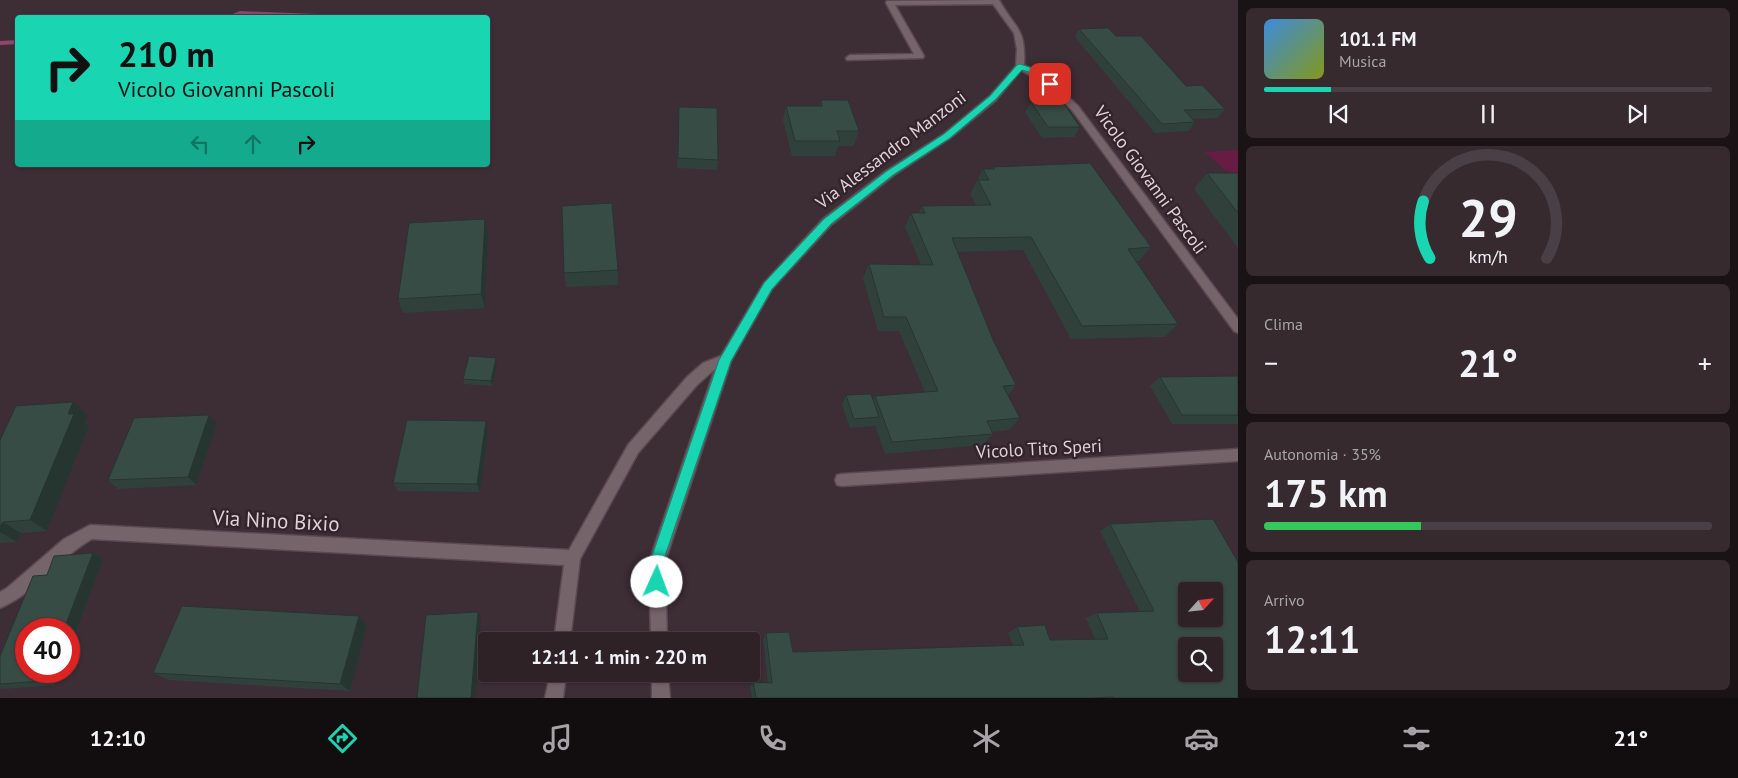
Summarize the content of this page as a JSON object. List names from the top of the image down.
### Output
{
  "streets": {
    "street": [
      "Via Alessandro Manzoni",
      "Vicolo Giovanni Pascoli",
      "Vicolo Tito Speri",
      "Via Nino Bixio"
    ]
  },
  "crossings": [
    ["Via Alessandro Manzoni", "Vicolo Giovanni Pascoli"]
  ],
  "north": "top right",
  "page": {
    "turn": ["210 m", "Vicolo Giovanni Pascoli"],
    "song": ["101.1 FM", "Musica"],
    "tile": [
      "Clima",
      ["Autonomia · 35%", "175 km"],
      ["Arrivo", "12:11"]
    ],
    "heat": ["−", "21°", "+"],
    "limit": "40",
    "trip": "12:11 · 1 min · 220 m",
    "tabs": ["12:10", "21°"],
    "gauge": ["29", "km/h"]
  }
}
